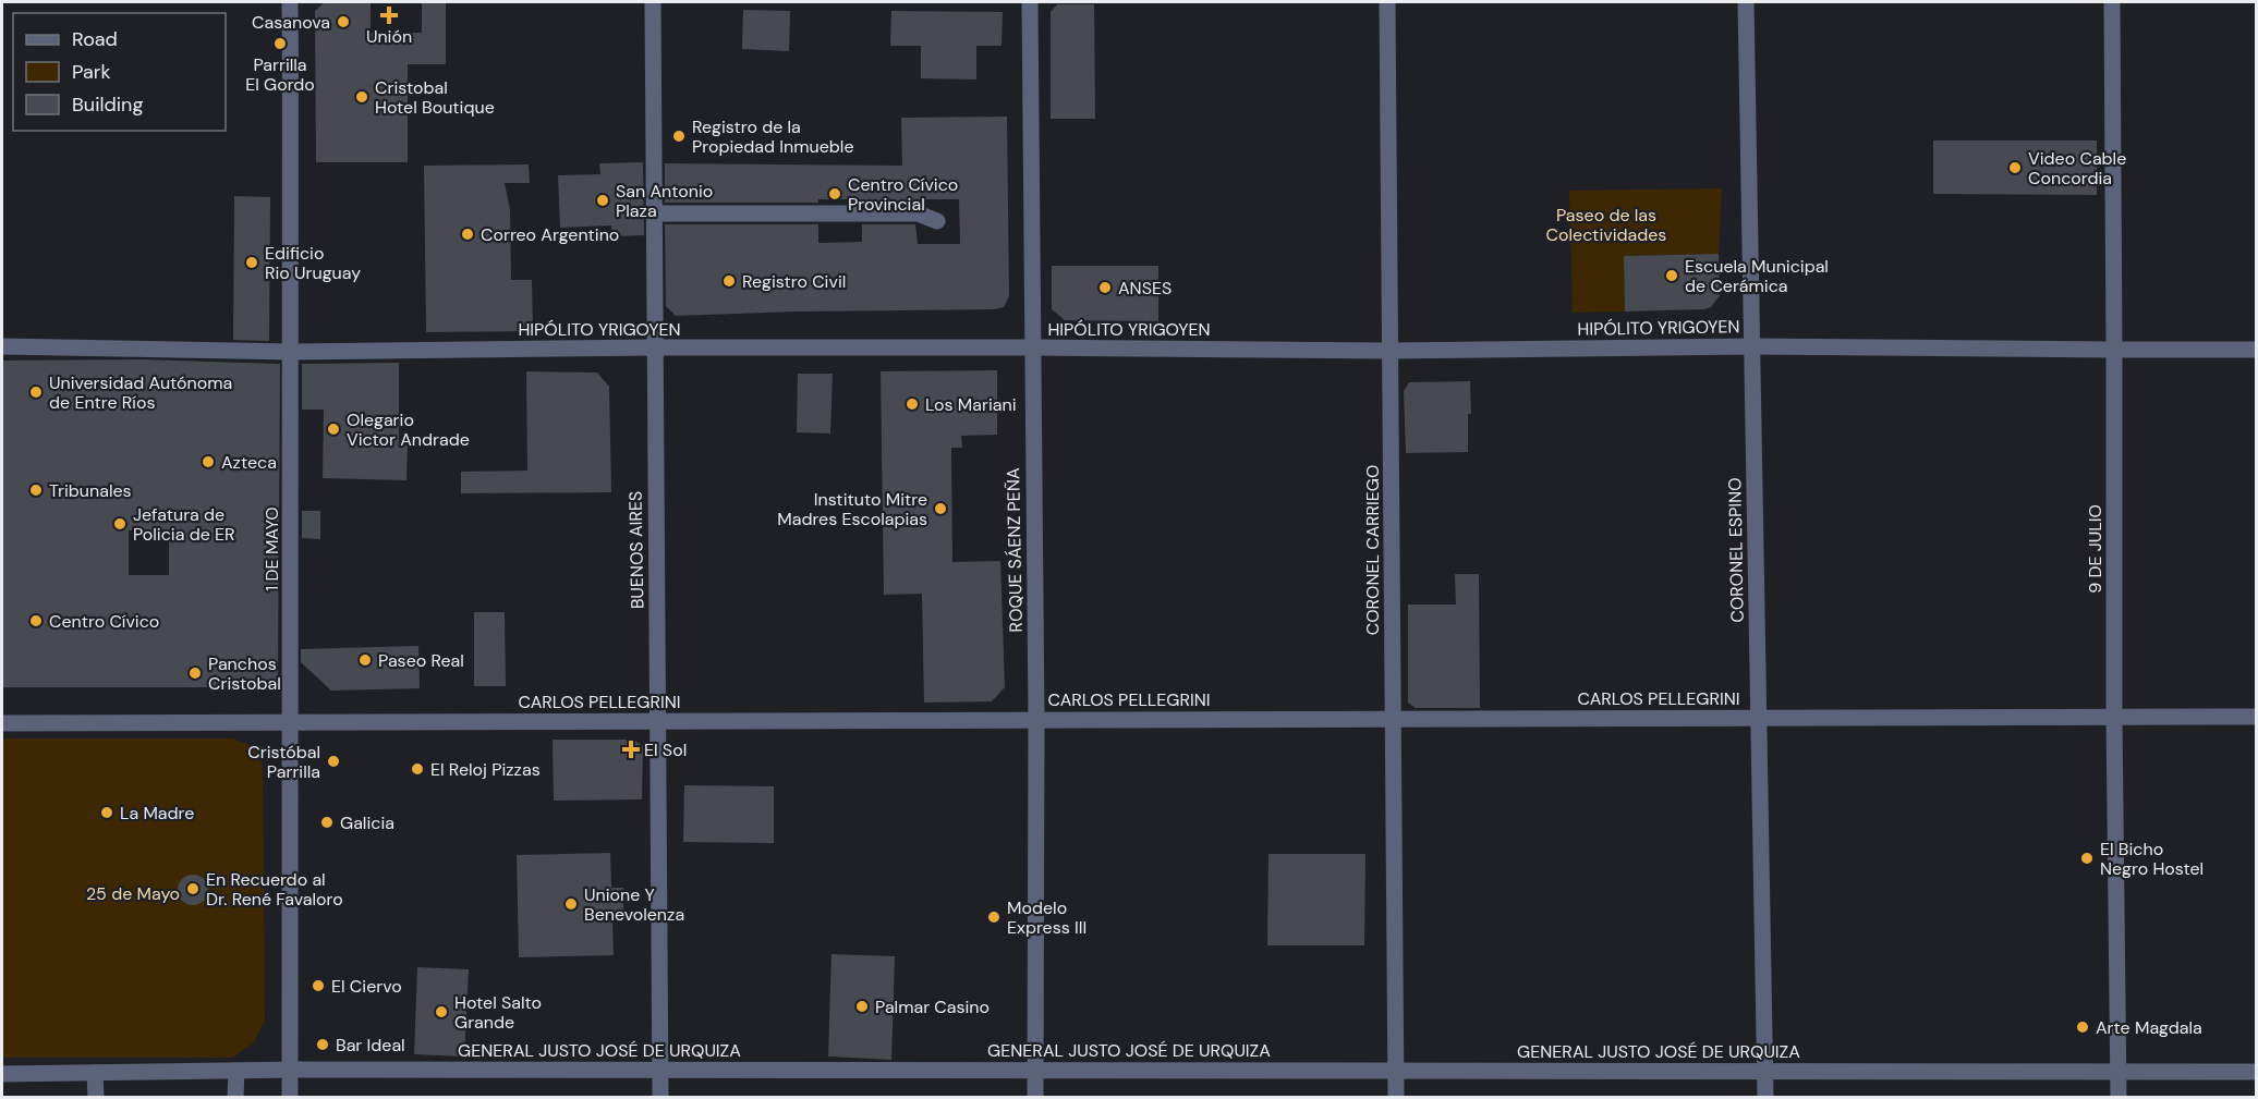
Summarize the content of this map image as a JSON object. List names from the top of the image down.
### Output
{
  "streets": {
    "street": [
      "HIPÓLITO YRIGOYEN",
      "1 DE MAYO",
      "9 DE JULIO",
      "BUENOS AIRES",
      "ROQUE SÁENZ PEÑA",
      "CORONEL CARRIEGO",
      "CORONEL ESPINO",
      "CARLOS PELLEGRINI",
      "GENERAL JUSTO JOSÉ DE URQUIZA"
    ]
  },
  "crossings": [
    ["HIPÓLITO YRIGOYEN", "1 DE MAYO"],
    ["HIPÓLITO YRIGOYEN", "9 DE JULIO"],
    ["HIPÓLITO YRIGOYEN", "BUENOS AIRES"],
    ["HIPÓLITO YRIGOYEN", "ROQUE SÁENZ PEÑA"],
    ["HIPÓLITO YRIGOYEN", "CORONEL CARRIEGO"],
    ["HIPÓLITO YRIGOYEN", "CORONEL ESPINO"],
    ["1 DE MAYO", "CARLOS PELLEGRINI"],
    ["1 DE MAYO", "GENERAL JUSTO JOSÉ DE URQUIZA"],
    ["9 DE JULIO", "CARLOS PELLEGRINI"],
    ["9 DE JULIO", "GENERAL JUSTO JOSÉ DE URQUIZA"],
    ["BUENOS AIRES", "CARLOS PELLEGRINI"],
    ["BUENOS AIRES", "GENERAL JUSTO JOSÉ DE URQUIZA"],
    ["ROQUE SÁENZ PEÑA", "CARLOS PELLEGRINI"],
    ["ROQUE SÁENZ PEÑA", "GENERAL JUSTO JOSÉ DE URQUIZA"],
    ["CORONEL CARRIEGO", "CARLOS PELLEGRINI"],
    ["CORONEL CARRIEGO", "GENERAL JUSTO JOSÉ DE URQUIZA"],
    ["CORONEL ESPINO", "CARLOS PELLEGRINI"],
    ["CORONEL ESPINO", "GENERAL JUSTO JOSÉ DE URQUIZA"]
  ],
  "parks": ["Paseo de las Colectividades", "25 de Mayo"],
  "places": {
    "health": ["Unión", "El Sol"],
    "other": [
      "Casanova",
      "Parrilla El Gordo",
      "Cristobal Hotel Boutique",
      "Registro de la Propiedad Inmueble",
      "Video Cable Concordia",
      "Centro Cívico Provincial",
      "San Antonio Plaza",
      "Correo Argentino",
      "Edificio Rio Uruguay",
      "Escuela Municipal de Cerámica",
      "Registro Civil",
      "ANSES",
      "Universidad Autónoma de Entre Ríos",
      "Los Mariani",
      "Olegario Victor Andrade",
      "Azteca",
      "Tribunales",
      "Instituto Mitre Madres Escolapias",
      "Jefatura de Policia de ER",
      "Centro Cívico",
      "Paseo Real",
      "Panchos Cristobal",
      "Cristóbal Parrilla",
      "El Reloj Pizzas",
      "La Madre",
      "Galicia",
      "El Bicho Negro Hostel",
      "En Recuerdo al Dr. René Favaloro",
      "Unione Y Benevolenza",
      "Modelo Express III",
      "El Ciervo",
      "Palmar Casino",
      "Hotel Salto Grande",
      "Arte Magdala",
      "Bar Ideal"
    ]
  },
  "legend": ["Road", "Park", "Building"]
}
